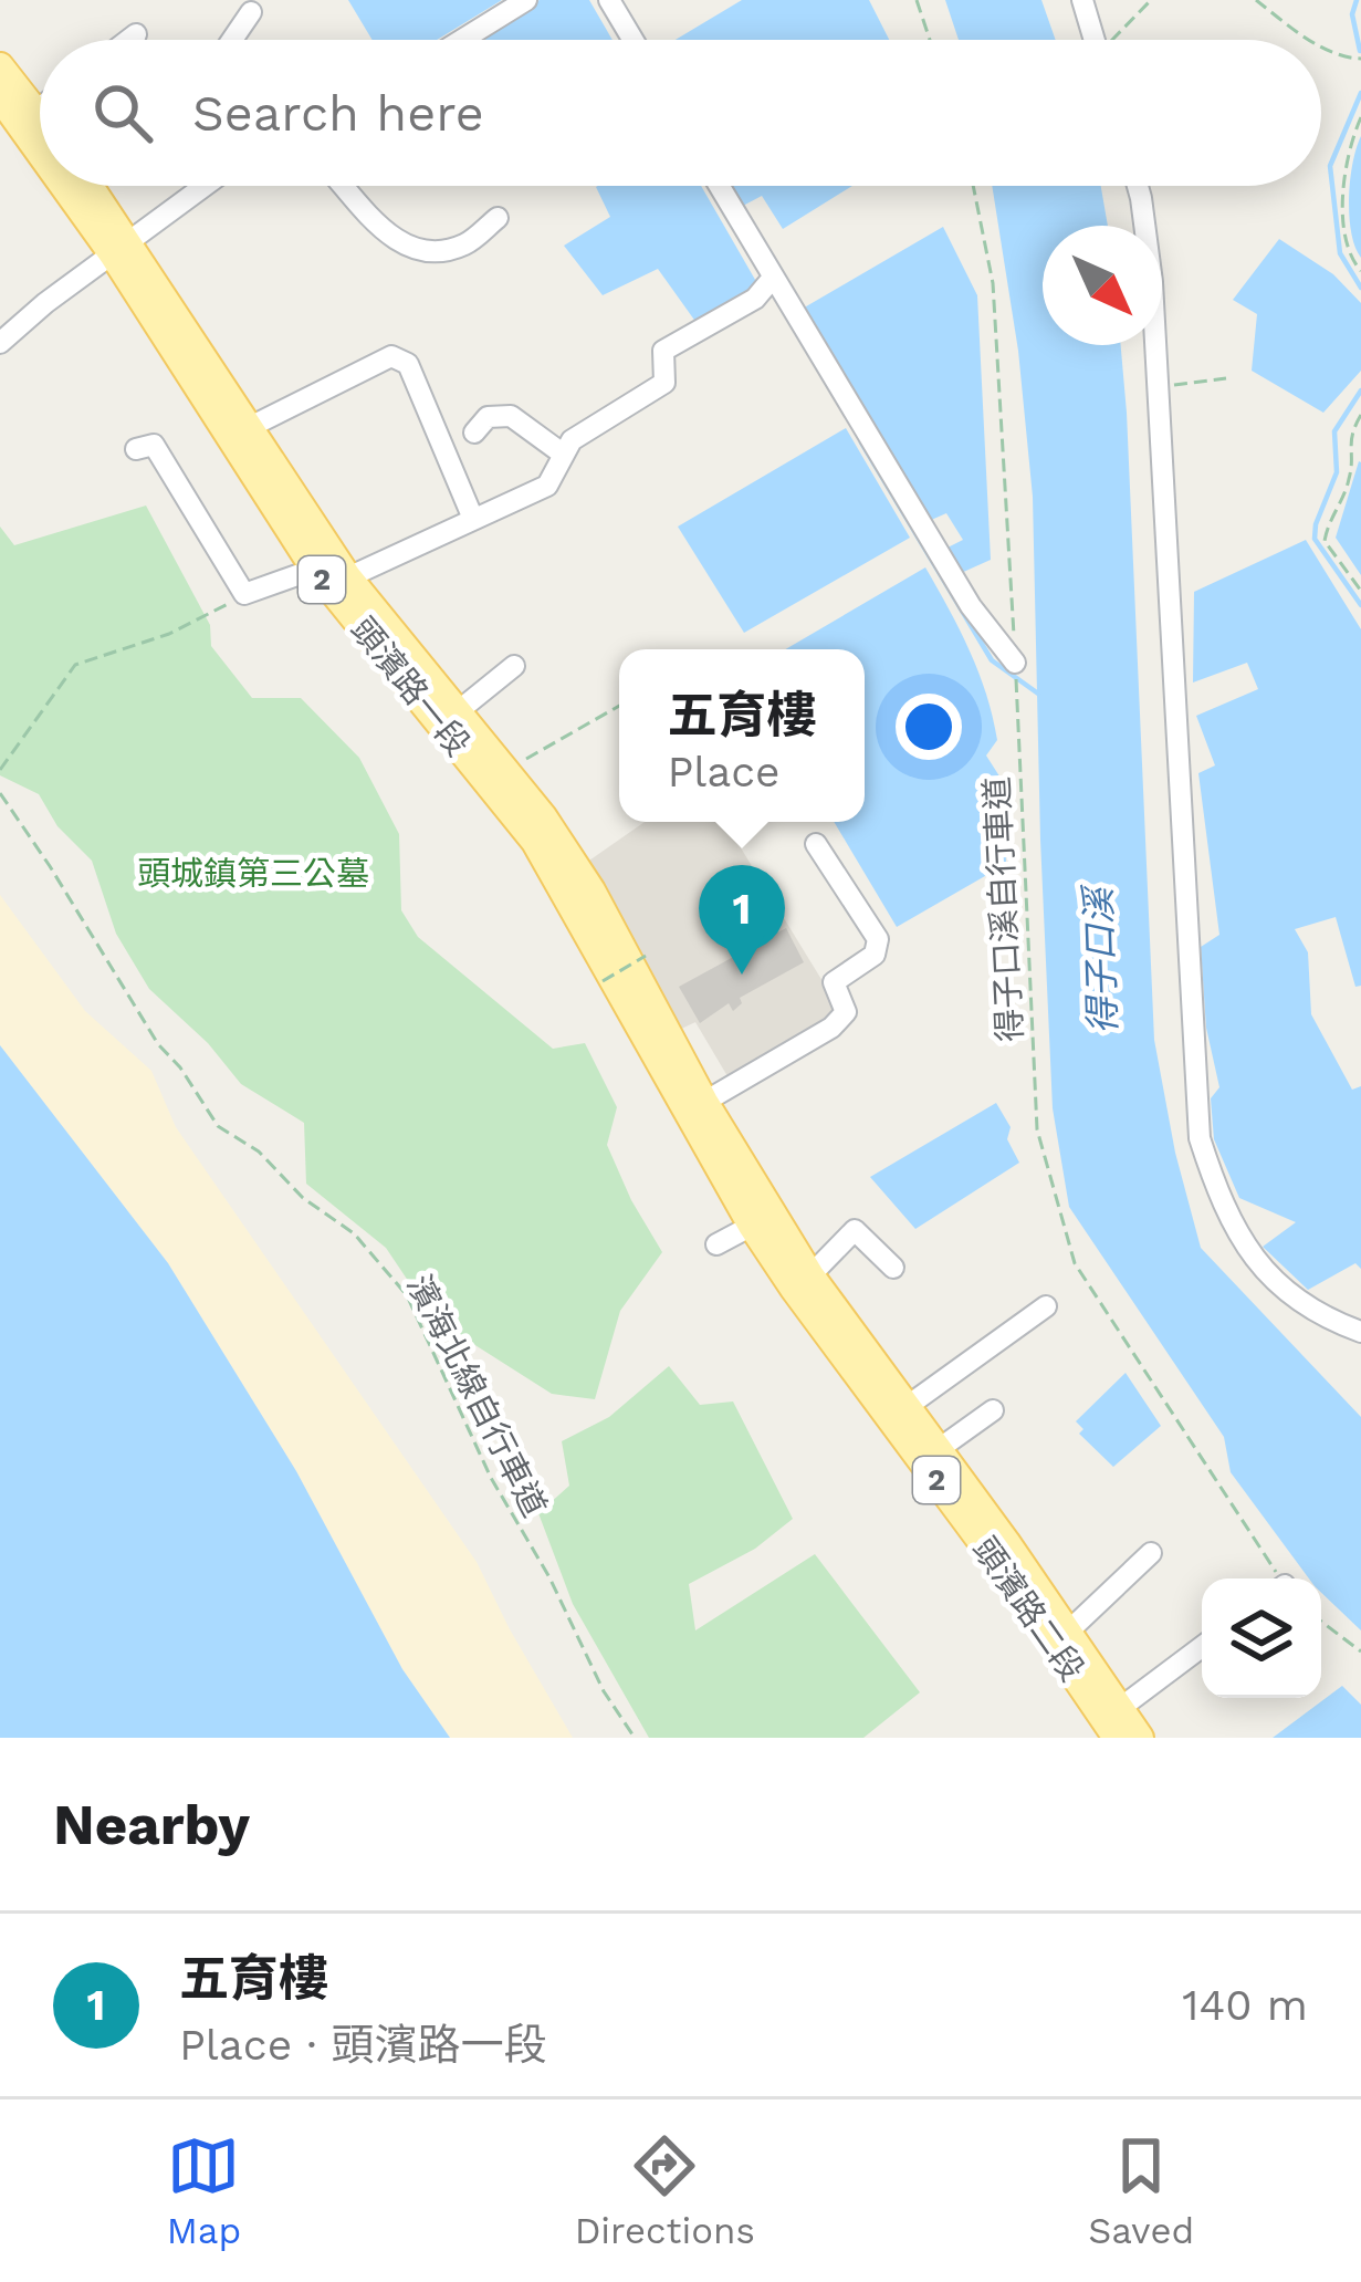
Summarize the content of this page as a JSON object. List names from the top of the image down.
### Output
{
  "streets": {
    "main road": ["2", "頭濱路一段", "頭濱路二段"],
    "path": ["得子口溪自行車道", "濱海北線自行車道"]
  },
  "crossings": [
    ["頭濱路一段", "頭濱路二段"]
  ],
  "water": ["得子口溪"],
  "parks": ["頭城鎮第三公墓"],
  "north": "bottom right",
  "page": {
    "search": "Search here",
    "popup": ["五育樓", "Place"],
    "pins": "1",
    "heading": "Nearby",
    "list": [
      {
        "mark": "1",
        "name": "五育樓",
        "note": "Place · 頭濱路一段",
        "value": "140 m"
      }
    ],
    "nav": ["Map", "Directions", "Saved"]
  }
}
